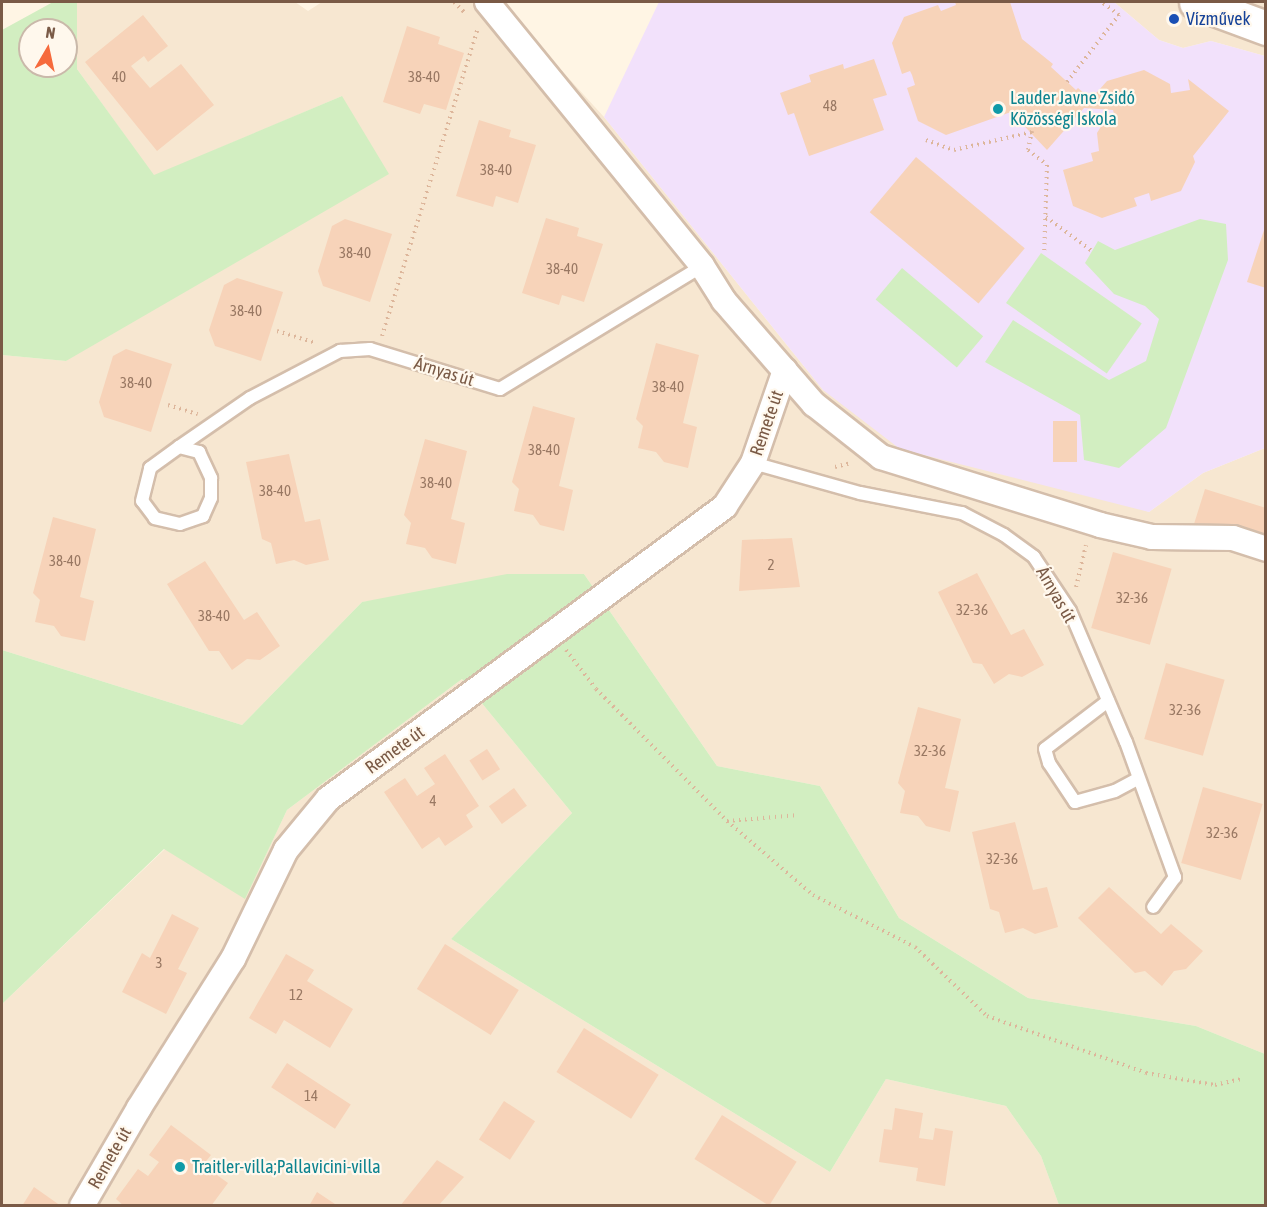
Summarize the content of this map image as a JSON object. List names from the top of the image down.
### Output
{
  "streets": {
    "street": ["Remete út"],
    "lane": ["Árnyas út"]
  },
  "crossings": [
    ["Árnyas út", "Remete út"]
  ],
  "places": ["Vízművek", "Lauder Javne Zsidó Közösségi Iskola", "Traitler-villa;Pallavicini-villa"],
  "house_numbers": [
    "40",
    "38-40",
    "48",
    "38-40",
    "38-40",
    "38-40",
    "38-40",
    "38-40",
    "38-40",
    "38-40",
    "38-40",
    "38-40",
    "38-40",
    "2",
    "32-36",
    "32-36",
    "38-40",
    "32-36",
    "32-36",
    "4",
    "32-36",
    "32-36",
    "3",
    "12",
    "14"
  ],
  "north": "top"
}
